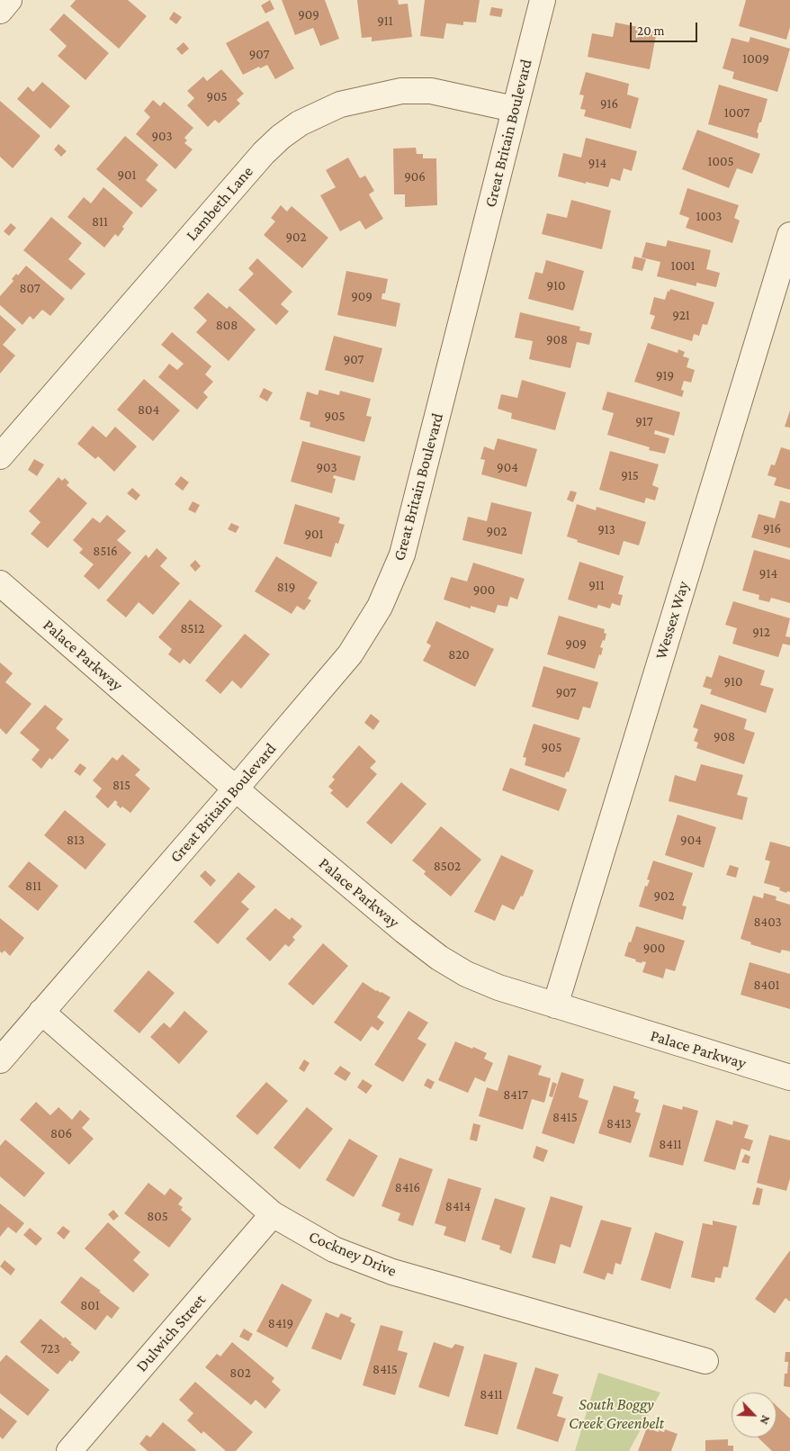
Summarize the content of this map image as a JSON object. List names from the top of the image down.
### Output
{
  "streets": {
    "street": [
      "Great Britain Boulevard",
      "Lambeth Lane",
      "Wessex Way",
      "Palace Parkway",
      "Cockney Drive",
      "Dulwich Street"
    ]
  },
  "crossings": [
    ["Great Britain Boulevard", "Lambeth Lane"],
    ["Great Britain Boulevard", "Palace Parkway"],
    ["Great Britain Boulevard", "Cockney Drive"],
    ["Wessex Way", "Palace Parkway"],
    ["Cockney Drive", "Dulwich Street"]
  ],
  "parks": ["South Boggy Creek Greenbelt"],
  "house_numbers": [
    "909",
    "911",
    "907",
    "1009",
    "905",
    "916",
    "1007",
    "903",
    "1005",
    "914",
    "901",
    "906",
    "1003",
    "811",
    "902",
    "1001",
    "910",
    "807",
    "909",
    "921",
    "808",
    "908",
    "907",
    "919",
    "804",
    "905",
    "917",
    "903",
    "904",
    "915",
    "916",
    "913",
    "902",
    "901",
    "8516",
    "914",
    "911",
    "819",
    "900",
    "8512",
    "912",
    "909",
    "820",
    "910",
    "907",
    "908",
    "905",
    "815",
    "813",
    "904",
    "8502",
    "811",
    "902",
    "8403",
    "900",
    "8401",
    "8417",
    "8415",
    "8413",
    "806",
    "8411",
    "8416",
    "8414",
    "805",
    "801",
    "8419",
    "723",
    "8415",
    "802",
    "8411"
  ],
  "scale_bar": "20 m",
  "north": "bottom right"
}
